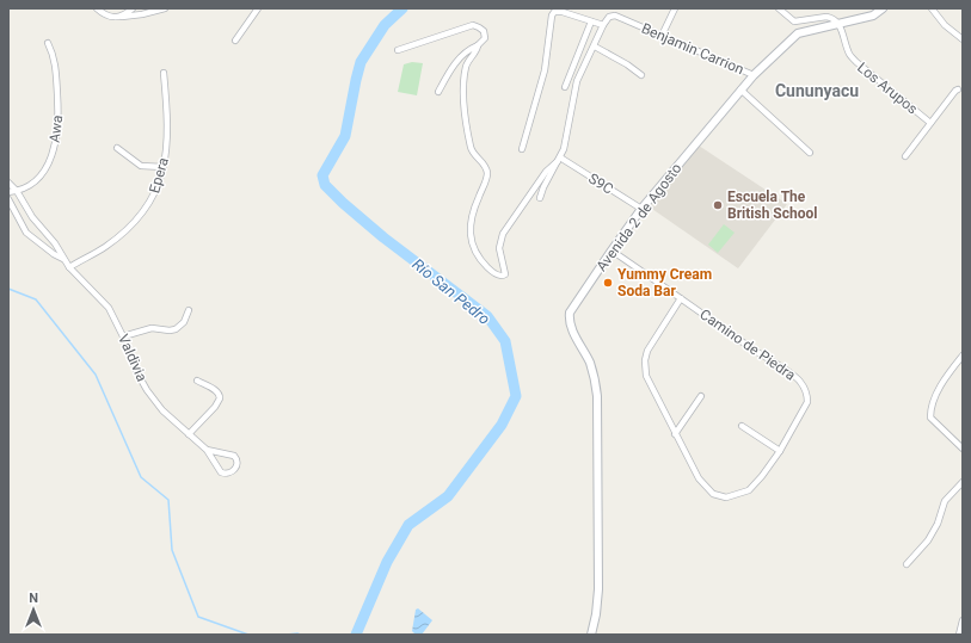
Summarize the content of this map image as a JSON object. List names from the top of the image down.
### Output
{
  "streets": {
    "main road": ["Avenida 2 de Agosto"],
    "street": [
      "Benjamin Carrion",
      "Los Arupos",
      "Awa",
      "Epera",
      "S9C",
      "Camino de Piedra",
      "Valdivia"
    ]
  },
  "crossings": [
    ["Benjamin Carrion", "Avenida 2 de Agosto"],
    ["Los Arupos", "Avenida 2 de Agosto"],
    ["Awa", "Valdivia"],
    ["Epera", "Valdivia"],
    ["S9C", "Avenida 2 de Agosto"],
    ["Avenida 2 de Agosto", "Camino de Piedra"]
  ],
  "districts": ["Cununyacu"],
  "water": ["Río San Pedro"],
  "places": ["Escuela The British School", "Yummy Cream Soda Bar"],
  "north": "top"
}
